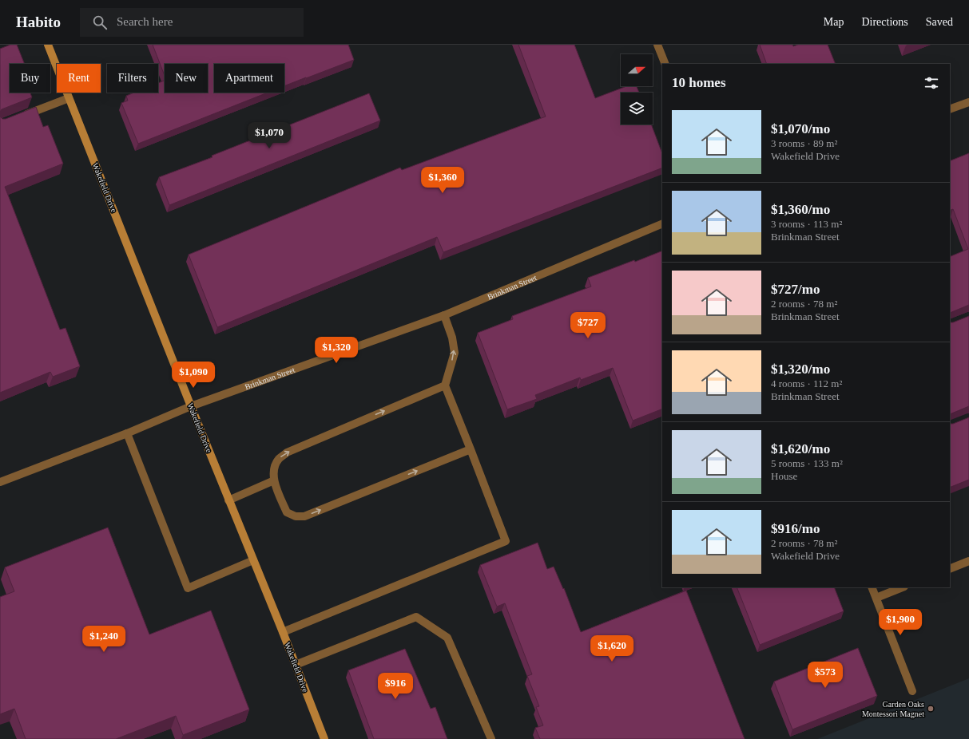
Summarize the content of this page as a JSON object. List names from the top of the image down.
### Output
{
  "streets": {
    "street": ["Wakefield Drive", "Brinkman Street"]
  },
  "crossings": [
    ["Wakefield Drive", "Brinkman Street"]
  ],
  "places": ["Garden Oaks Montessori Magnet"],
  "north": "right",
  "page": {
    "header": "Habito",
    "search": "Search here",
    "nav": ["Map", "Directions", "Saved"],
    "chip": [
      "Buy",
      "Rent",
      "Filters",
      "New",
      "Apartment"
    ],
    "heading": "10 homes",
    "list": [
      {
        "name": "$1,070/mo",
        "note": "3 rooms · 89 m² · Wakefield Drive"
      },
      {
        "name": "$1,360/mo",
        "note": "3 rooms · 113 m² · Brinkman Street"
      },
      {
        "name": "$727/mo",
        "note": "2 rooms · 78 m² · Brinkman Street"
      },
      {
        "name": "$1,320/mo",
        "note": "4 rooms · 112 m² · Brinkman Street"
      },
      {
        "name": "$1,620/mo",
        "note": "5 rooms · 133 m² · House"
      },
      {
        "name": "$916/mo",
        "note": "2 rooms · 78 m² · Wakefield Drive"
      }
    ],
    "price": [
      "$1,070",
      "$1,360",
      "$727",
      "$1,320",
      "$1,090",
      "$1,900",
      "$1,240",
      "$1,620",
      "$573",
      "$916"
    ]
  }
}
